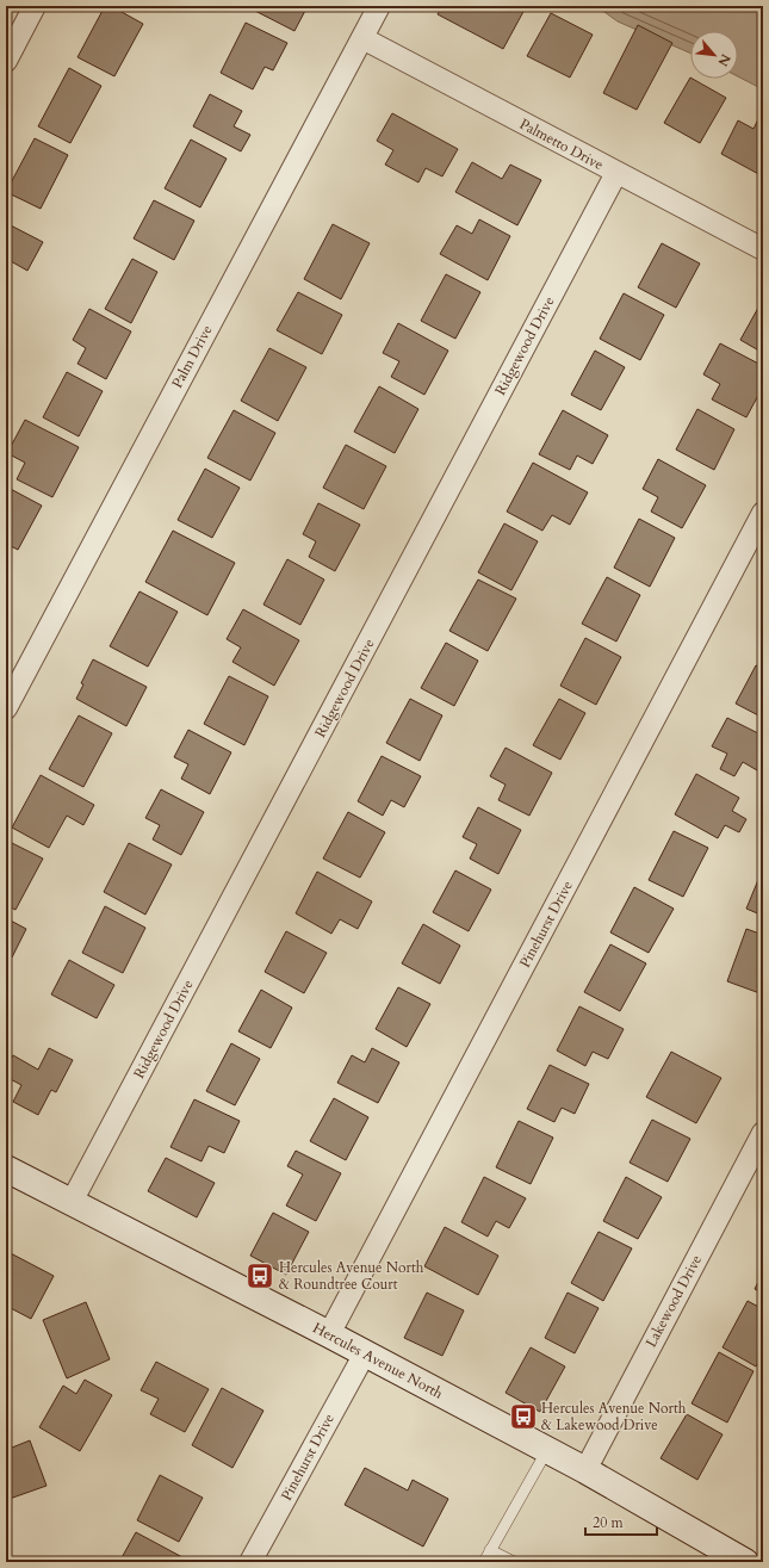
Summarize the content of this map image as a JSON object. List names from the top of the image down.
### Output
{
  "streets": {
    "street": [
      "Palmetto Drive",
      "Ridgewood Drive",
      "Palm Drive",
      "Pinehurst Drive",
      "Lakewood Drive",
      "Hercules Avenue North"
    ]
  },
  "crossings": [
    ["Palmetto Drive", "Ridgewood Drive"],
    ["Palmetto Drive", "Palm Drive"],
    ["Ridgewood Drive", "Hercules Avenue North"],
    ["Pinehurst Drive", "Hercules Avenue North"],
    ["Lakewood Drive", "Hercules Avenue North"]
  ],
  "places": {
    "bus stop": ["Hercules Avenue North & Roundtree Court", "Hercules Avenue North & Lakewood Drive"]
  },
  "scale_bar": "20 m",
  "north": "bottom right"
}
